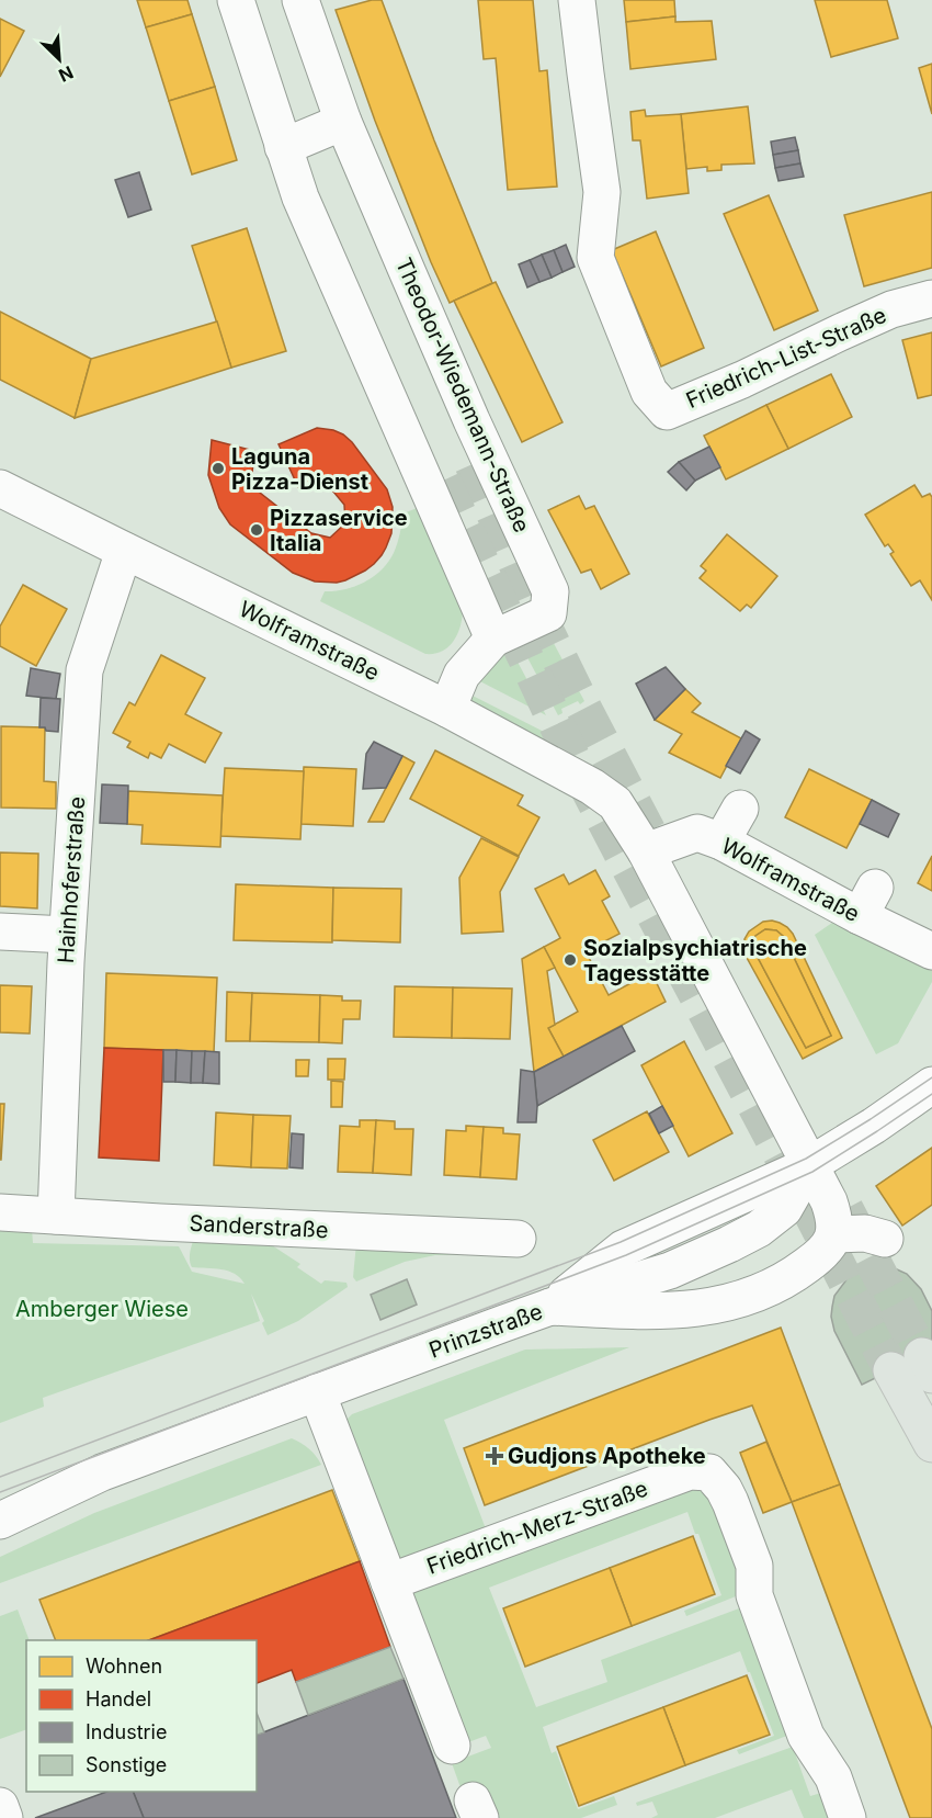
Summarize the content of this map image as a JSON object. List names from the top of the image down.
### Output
{
  "streets": {
    "street": [
      "Friedrich-List-Straße",
      "Theodor-Wiedemann-Straße",
      "Wolframstraße",
      "Hainhoferstraße",
      "Sanderstraße",
      "Prinzstraße",
      "Friedrich-Merz-Straße"
    ]
  },
  "crossings": [
    ["Theodor-Wiedemann-Straße", "Wolframstraße"],
    ["Wolframstraße", "Hainhoferstraße"],
    ["Hainhoferstraße", "Sanderstraße"]
  ],
  "parks": ["Amberger Wiese"],
  "places": {
    "other": ["Laguna Pizza-Dienst", "Pizzaservice Italia", "Sozialpsychiatrische Tagesstätte"],
    "health": ["Gudjons Apotheke"]
  },
  "legend": [
    "Wohnen",
    "Handel",
    "Industrie",
    "Sonstige"
  ],
  "north": "bottom right"
}
